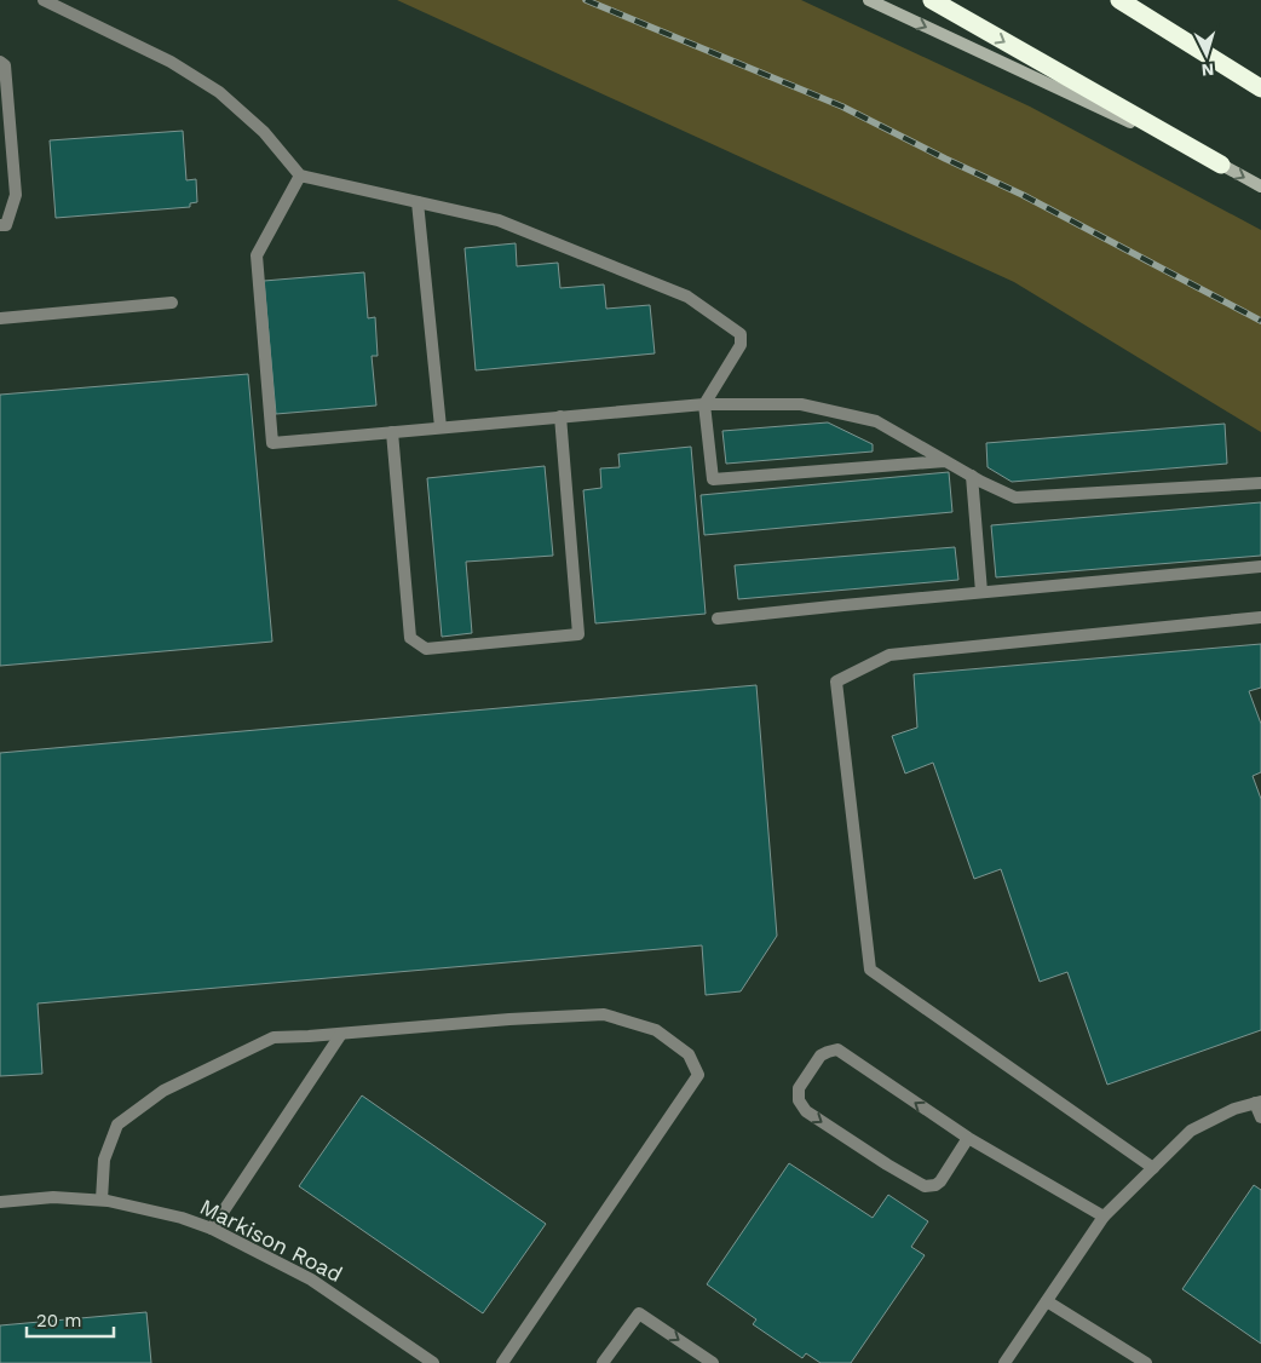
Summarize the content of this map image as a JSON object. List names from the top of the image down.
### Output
{
  "streets": {
    "street": ["Markison Road"]
  },
  "scale_bar": "20 m",
  "north": "bottom"
}
